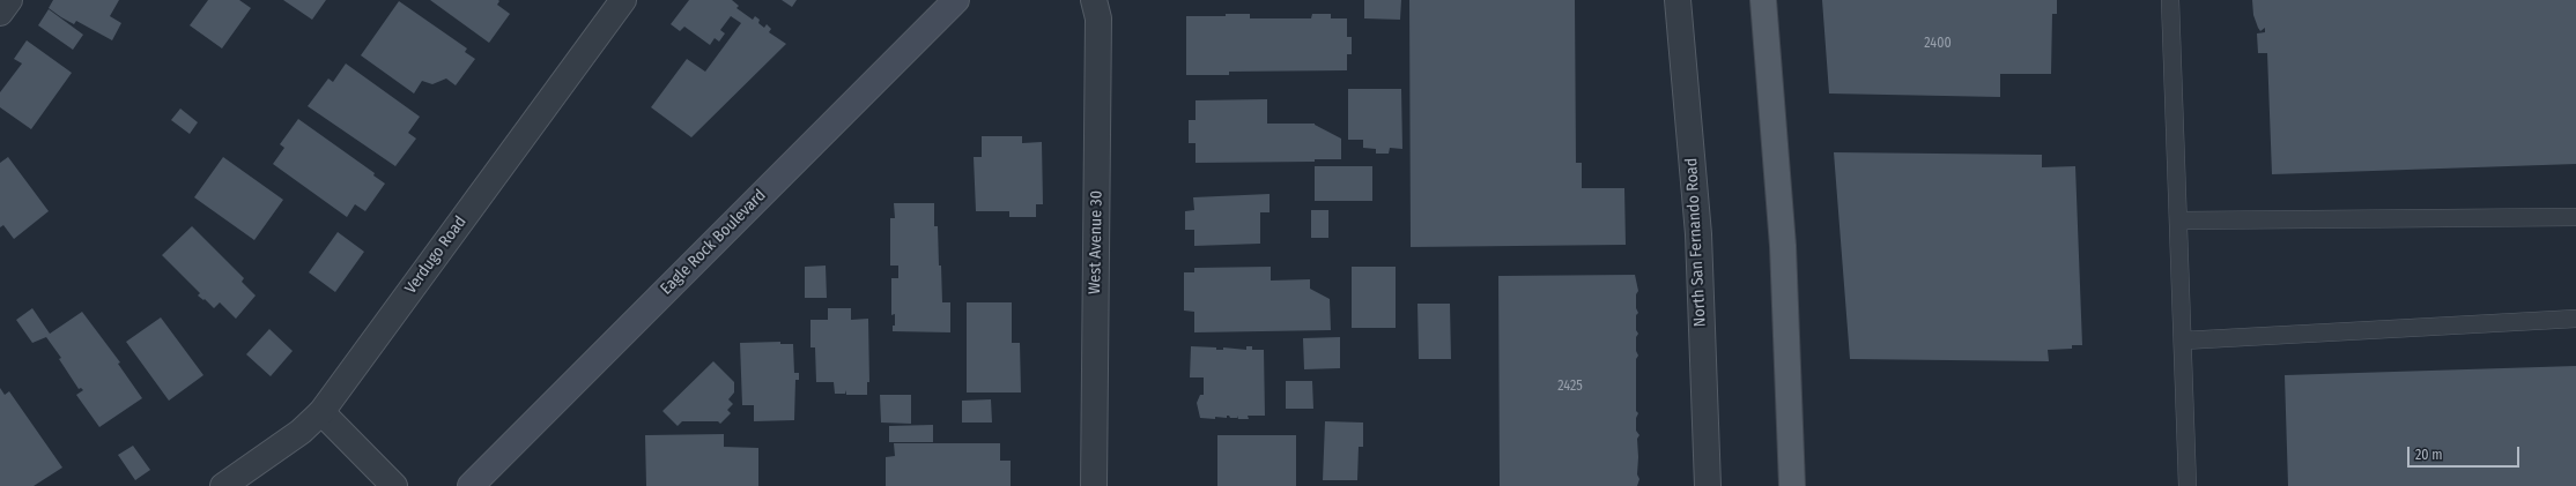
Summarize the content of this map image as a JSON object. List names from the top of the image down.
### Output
{
  "streets": {
    "main road": ["Eagle Rock Boulevard"],
    "street": ["West Avenue 30", "North San Fernando Road", "Verdugo Road"]
  },
  "house_numbers": ["2400", "2425"],
  "scale_bar": "20 m"
}
